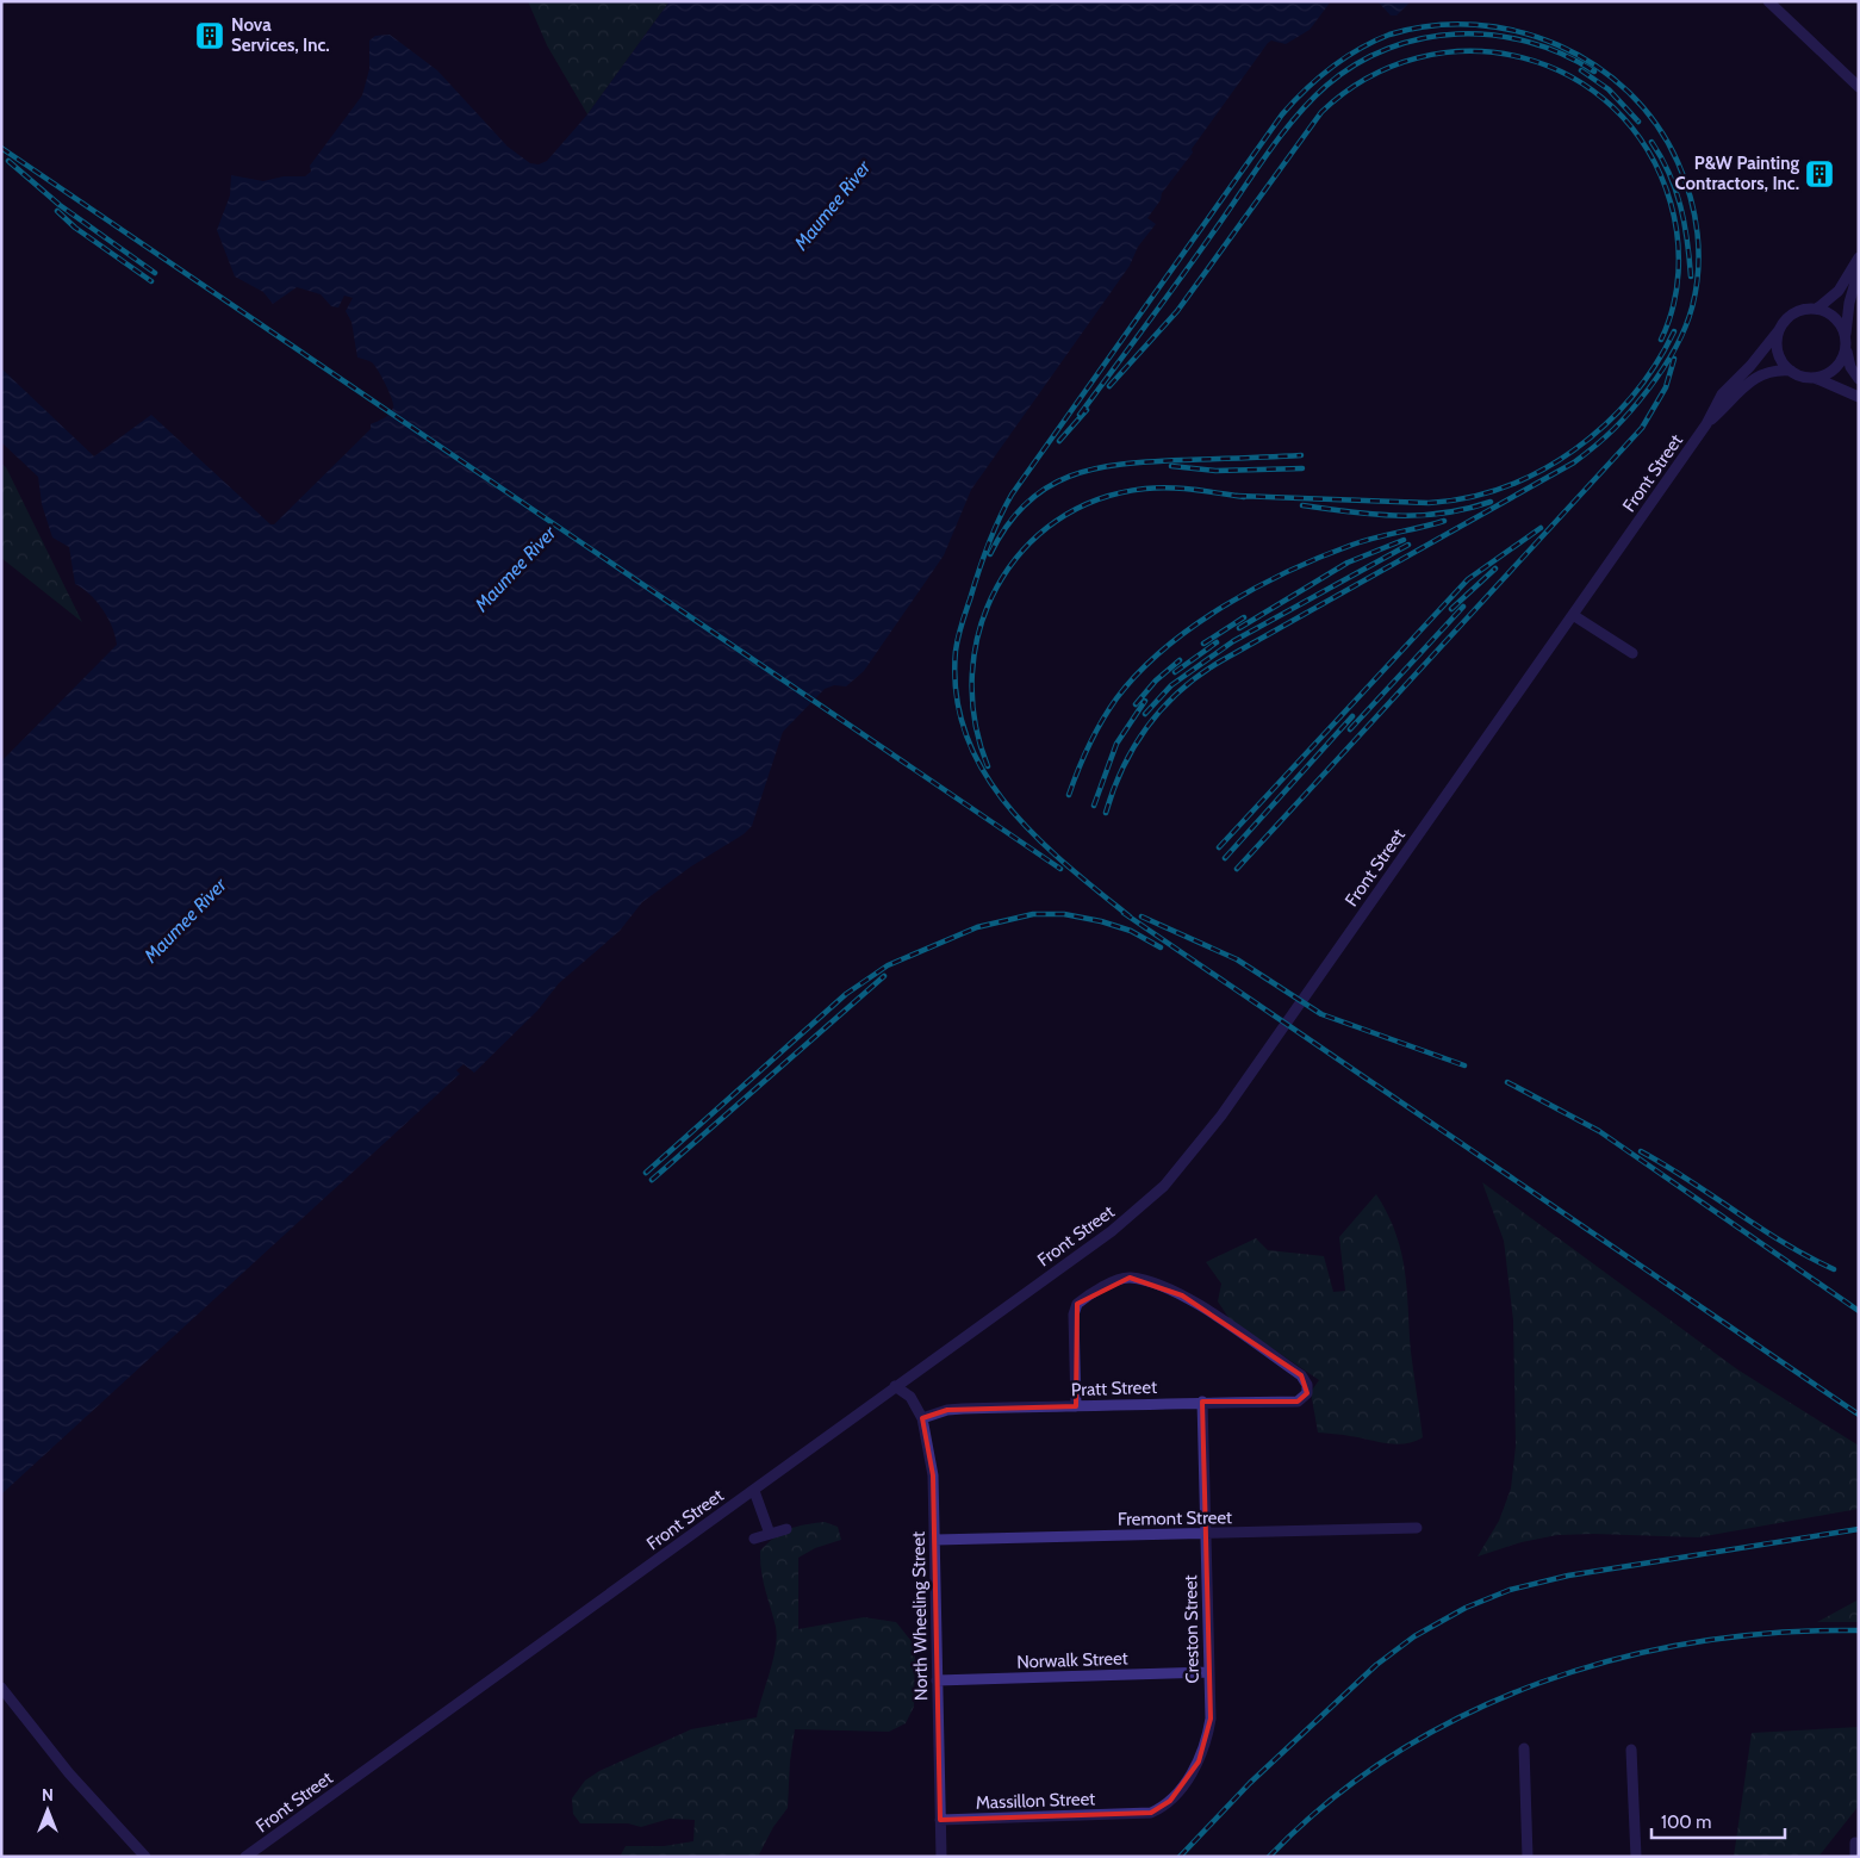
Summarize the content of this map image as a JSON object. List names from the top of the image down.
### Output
{
  "streets": {
    "street": [
      "Front Street",
      "Pratt Street",
      "Fremont Street",
      "North Wheeling Street",
      "Creston Street",
      "Norwalk Street",
      "Massillon Street"
    ]
  },
  "crossings": [
    ["Front Street", "North Wheeling Street"],
    ["Pratt Street", "North Wheeling Street"],
    ["Pratt Street", "Creston Street"],
    ["Fremont Street", "North Wheeling Street"],
    ["Fremont Street", "Creston Street"],
    ["North Wheeling Street", "Norwalk Street"],
    ["North Wheeling Street", "Massillon Street"],
    ["Creston Street", "Norwalk Street"],
    ["Creston Street", "Massillon Street"]
  ],
  "water": ["Maumee River"],
  "places": {
    "building": ["Nova Services, Inc.", "P&W Painting Contractors, Inc."]
  },
  "scale_bar": "100 m",
  "north": "top"
}
